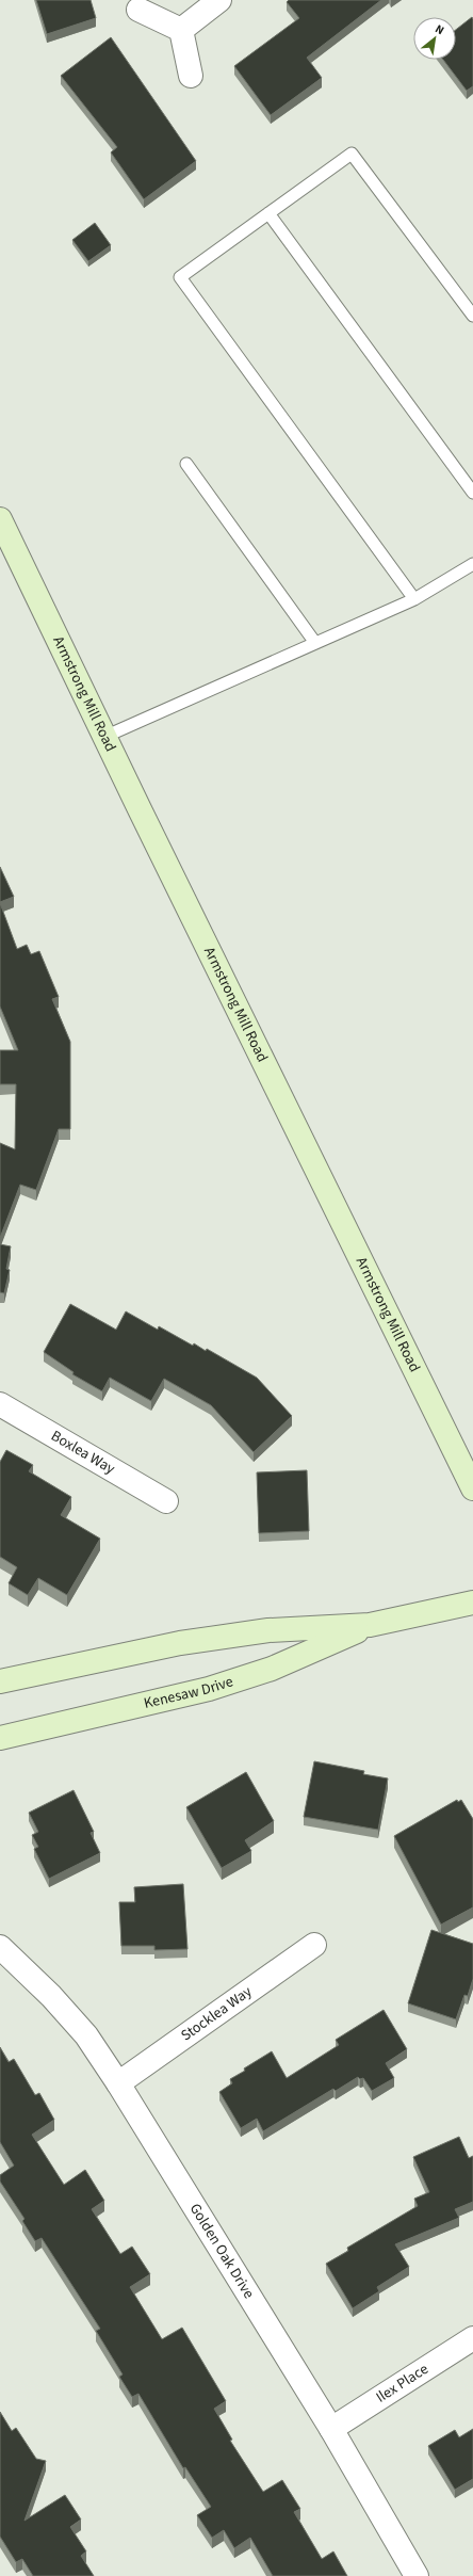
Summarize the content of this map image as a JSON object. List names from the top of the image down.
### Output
{
  "streets": {
    "street": [
      "Armstrong Mill Road",
      "Boxlea Way",
      "Kenesaw Drive",
      "Stocklea Way",
      "Golden Oak Drive",
      "Ilex Place"
    ]
  },
  "crossings": [
    ["Stocklea Way", "Golden Oak Drive"],
    ["Golden Oak Drive", "Ilex Place"]
  ],
  "north": "top right"
}
